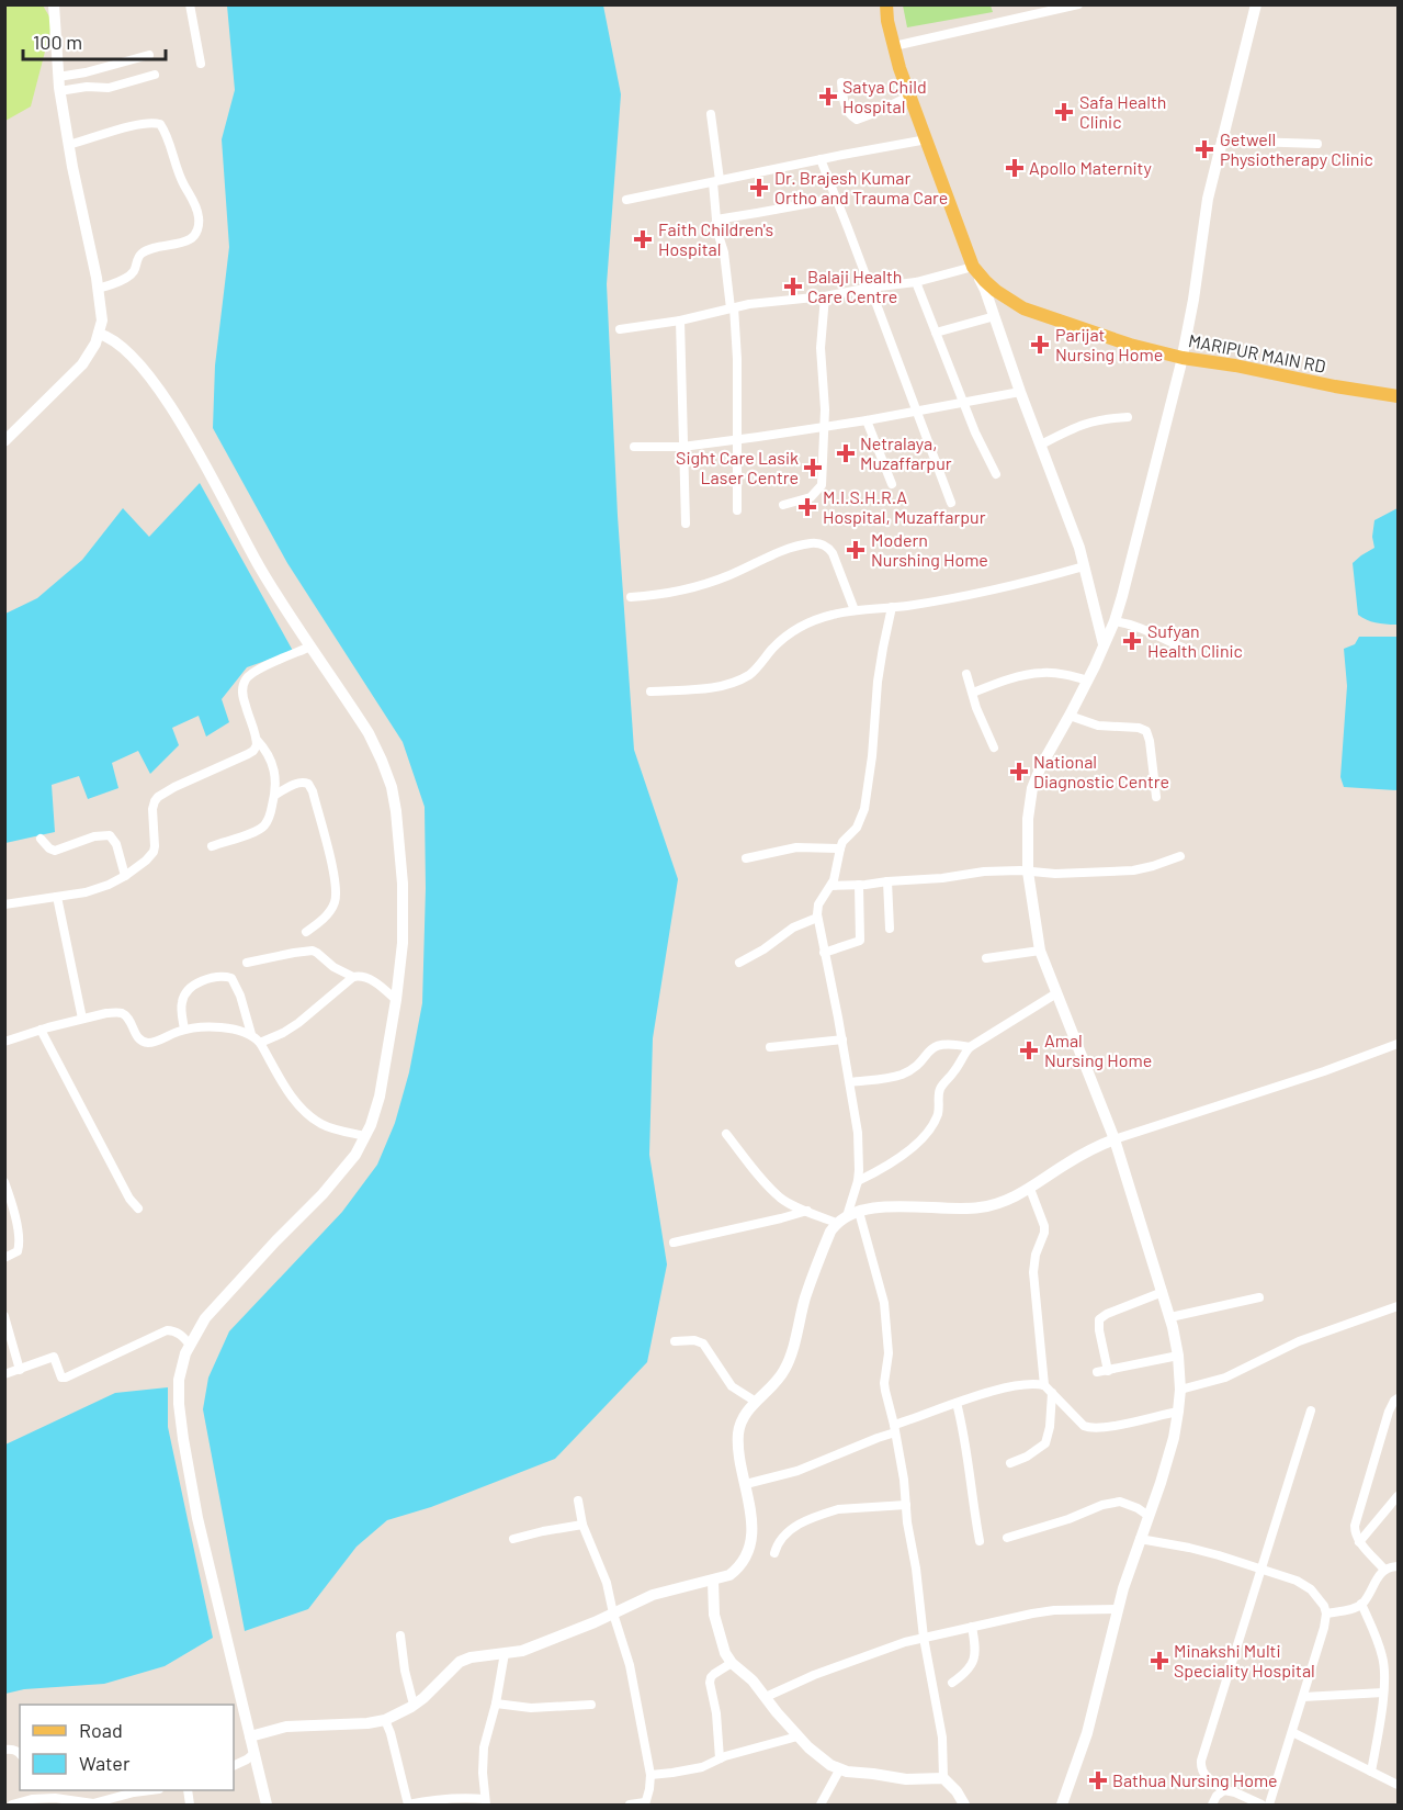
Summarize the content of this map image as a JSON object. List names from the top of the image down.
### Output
{
  "streets": {
    "main road": ["MARIPUR MAIN RD"]
  },
  "places": {
    "health": [
      "Satya Child Hospital",
      "Safa Health Clinic",
      "Getwell Physiotherapy Clinic",
      "Apollo Maternity",
      "Dr. Brajesh Kumar Ortho and Trauma Care",
      "Faith Children's Hospital",
      "Balaji Health Care Centre",
      "Parijat Nursing Home",
      "Netralaya, Muzaffarpur",
      "Sight Care Lasik Laser Centre",
      "M.I.S.H.R.A Hospital, Muzaffarpur",
      "Modern Nurshing Home",
      "Sufyan Health Clinic",
      "National Diagnostic Centre",
      "Amal Nursing Home",
      "Minakshi Multi Speciality Hospital",
      "Bathua Nursing Home"
    ]
  },
  "legend": ["Road", "Water"],
  "scale_bar": "100 m"
}
